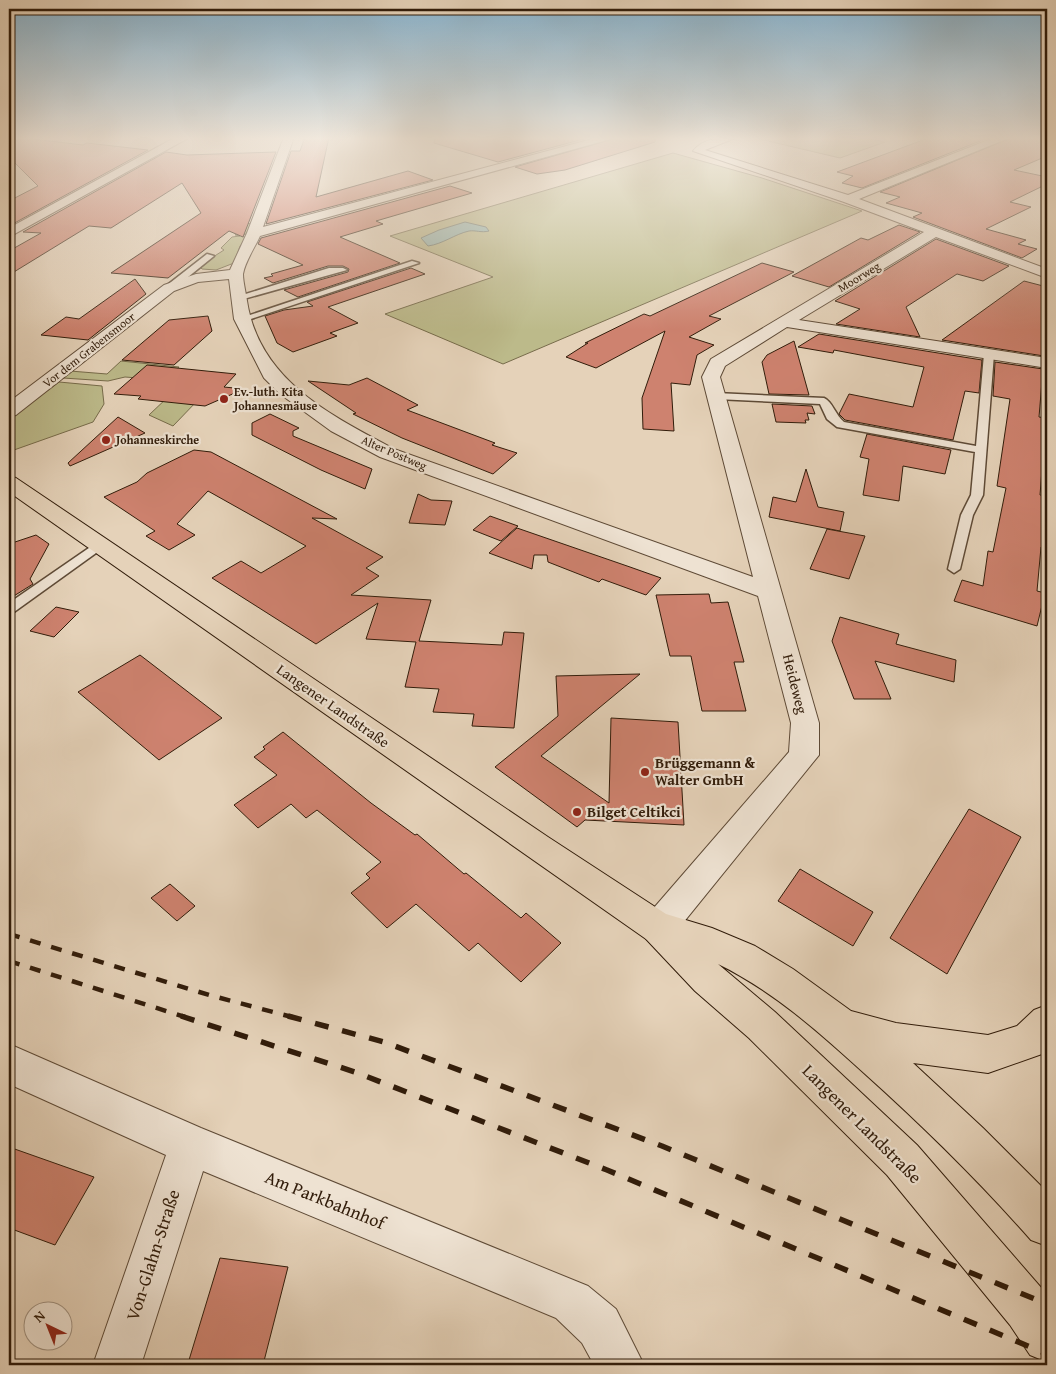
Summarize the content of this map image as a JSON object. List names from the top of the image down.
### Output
{
  "streets": {
    "main road": ["Langener Landstraße"],
    "street": [
      "Moorweg",
      "Vor dem Grabensmoor",
      "Alter Postweg",
      "Heideweg",
      "Am Parkbahnhof",
      "Von-Glahn-Straße"
    ]
  },
  "crossings": [
    ["Moorweg", "Heideweg"],
    ["Vor dem Grabensmoor", "Alter Postweg"],
    ["Alter Postweg", "Heideweg"],
    ["Heideweg", "Langener Landstraße"],
    ["Am Parkbahnhof", "Von-Glahn-Straße"]
  ],
  "places": [
    "Ev.-luth. Kita Johannesmäuse",
    "Johanneskirche",
    "Brüggemann & Walter GmbH",
    "Bilget Celtikci"
  ],
  "north": "top left"
}
